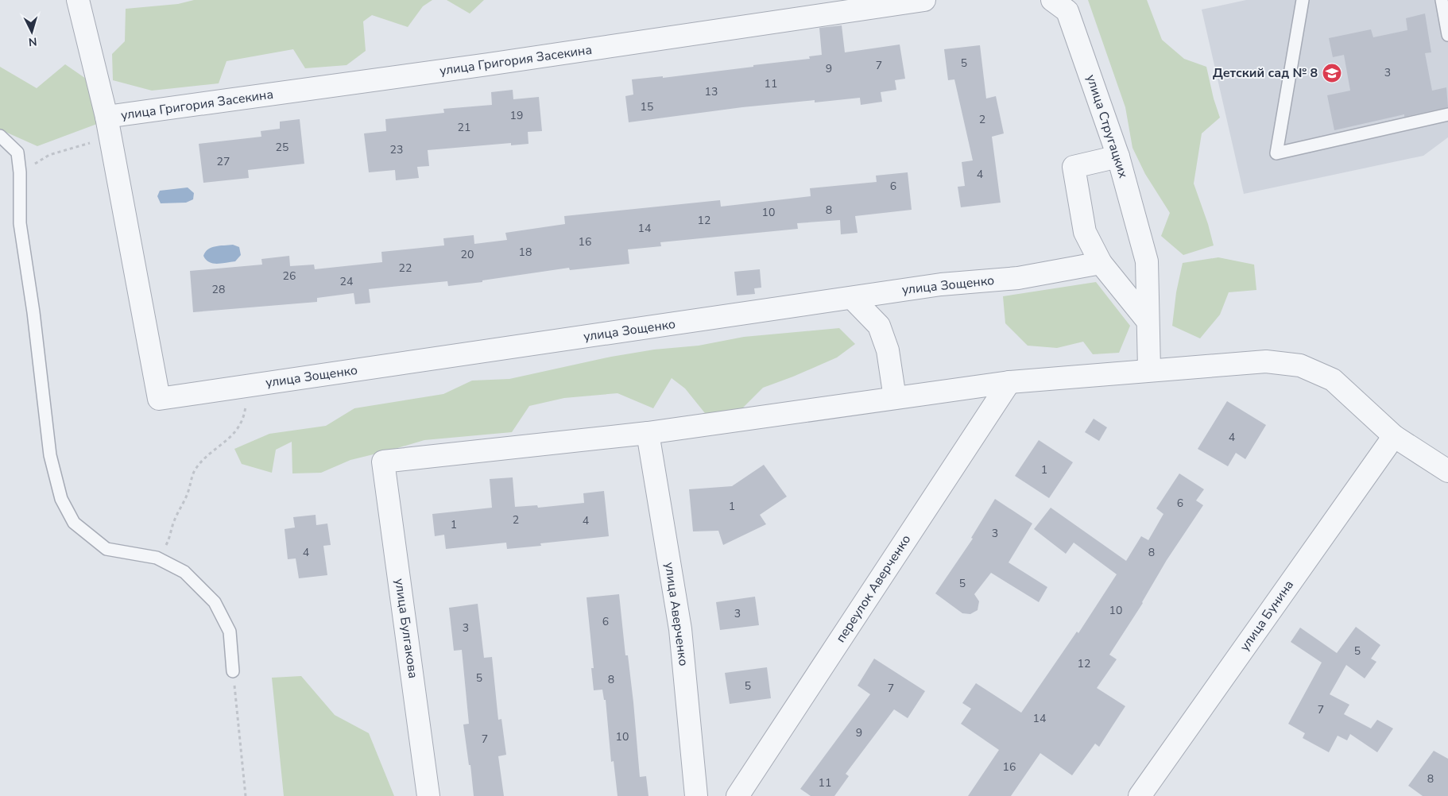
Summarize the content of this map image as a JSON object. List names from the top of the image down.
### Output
{
  "streets": {
    "street": [
      "улица Григория Засекина",
      "улица Стругацких",
      "улица Зощенко",
      "переулок Аверченко",
      "улица Аверченко",
      "улица Бунина",
      "улица Булгакова"
    ]
  },
  "crossings": [
    ["улица Аверченко", "улица Булгакова"]
  ],
  "places": {
    "school or university": ["Детский сад № 8"]
  },
  "house_numbers": [
    "5",
    "7",
    "9",
    "3",
    "11",
    "13",
    "15",
    "19",
    "2",
    "21",
    "25",
    "23",
    "27",
    "4",
    "6",
    "8",
    "10",
    "12",
    "14",
    "16",
    "18",
    "20",
    "22",
    "26",
    "24",
    "28",
    "4",
    "1",
    "6",
    "1",
    "2",
    "4",
    "1",
    "3",
    "4",
    "8",
    "5",
    "10",
    "3",
    "6",
    "3",
    "5",
    "12",
    "5",
    "8",
    "5",
    "7",
    "7",
    "14",
    "9",
    "10",
    "7",
    "16",
    "8",
    "11"
  ],
  "north": "bottom"
}
